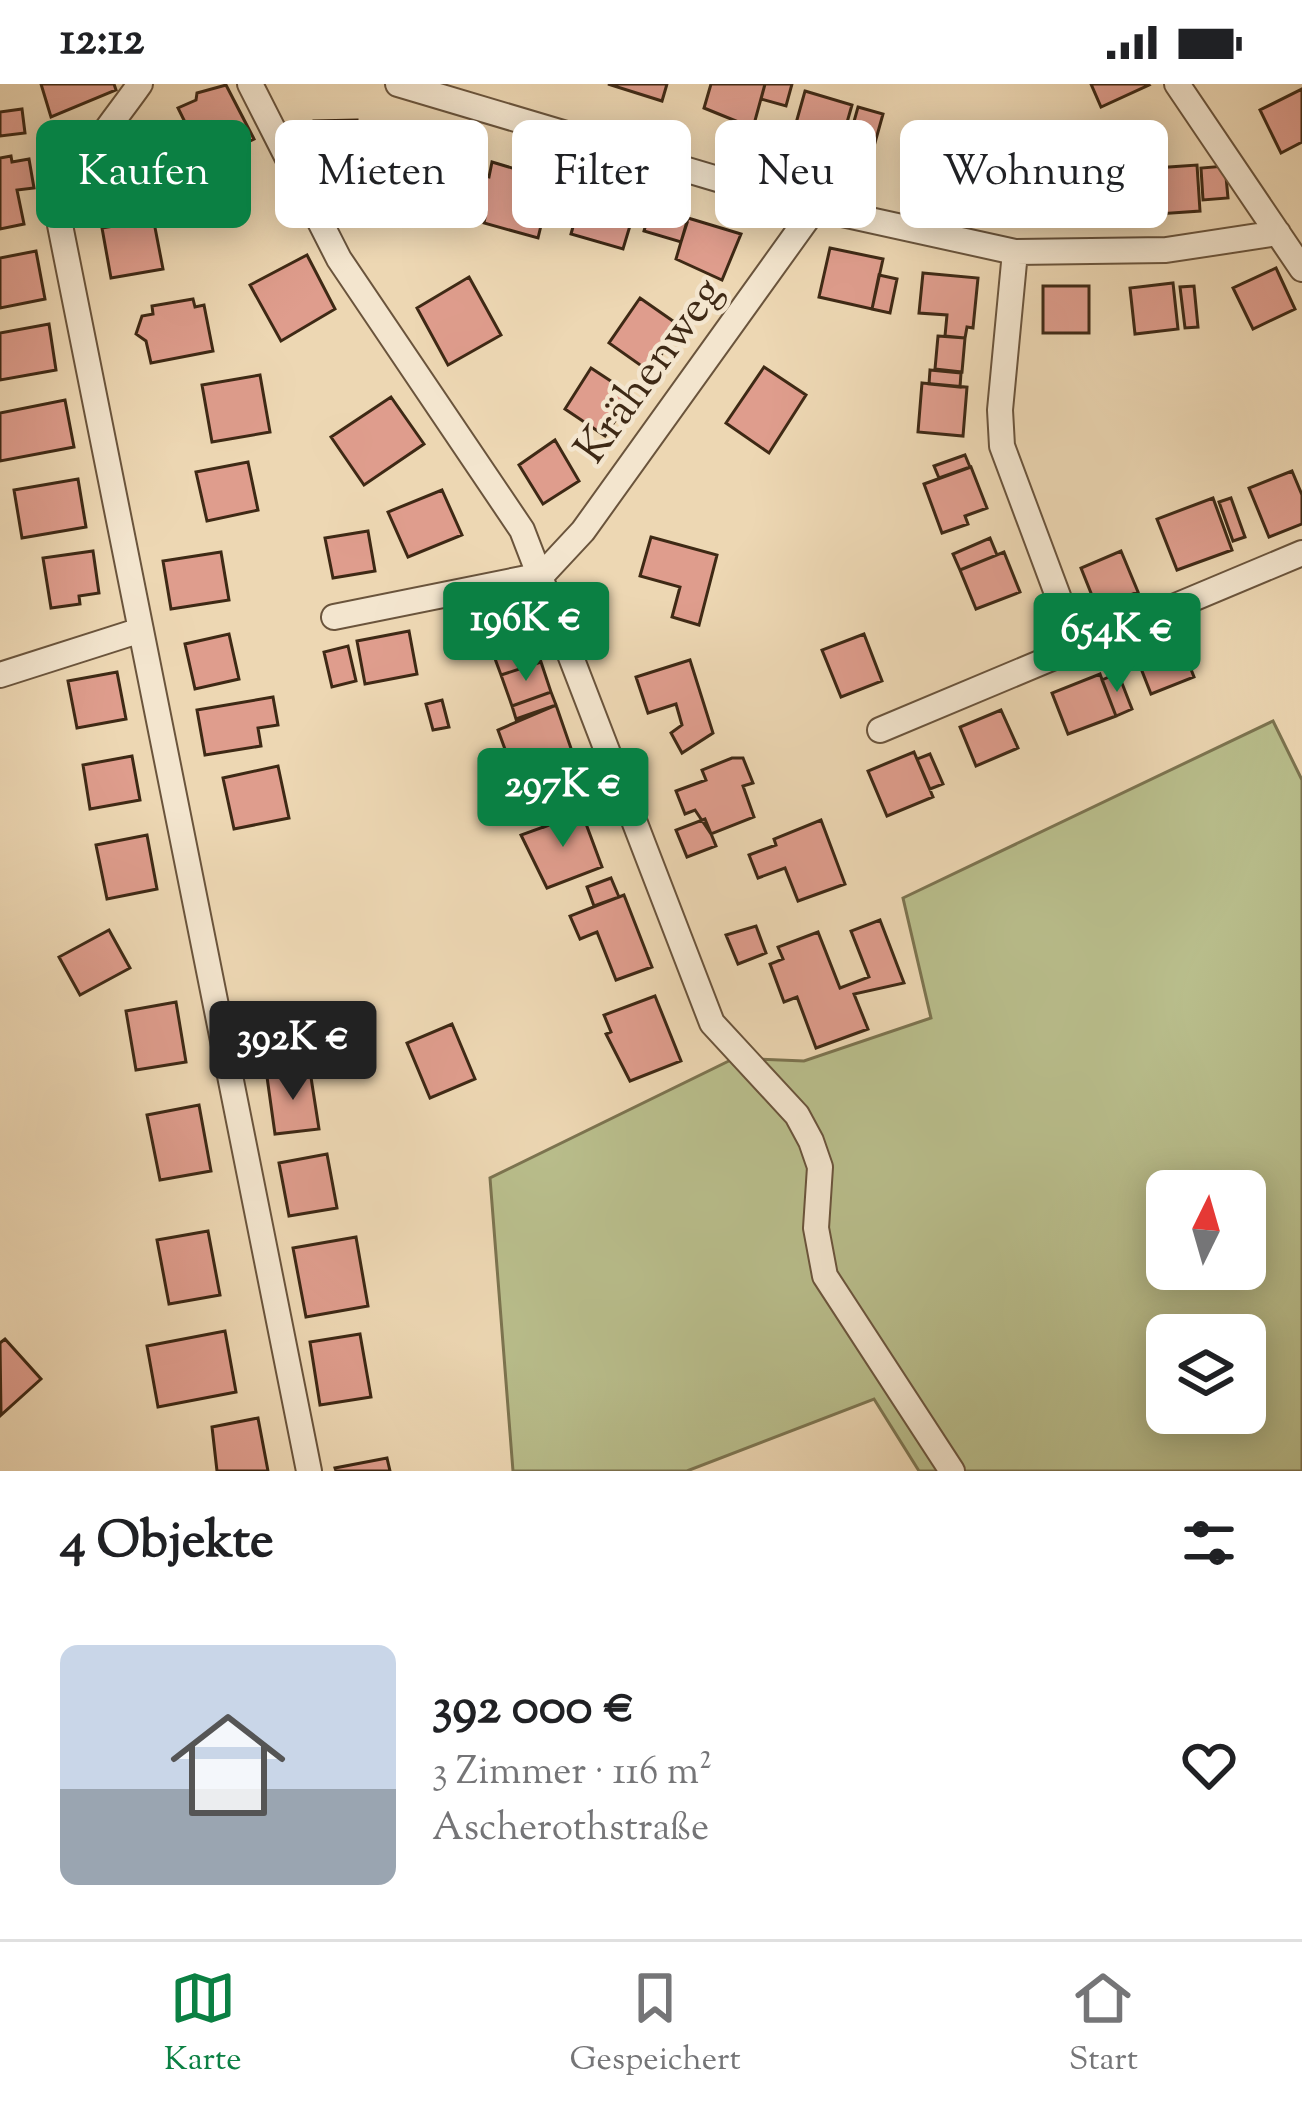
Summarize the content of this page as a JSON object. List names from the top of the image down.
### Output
{
  "streets": {
    "street": ["Krähenweg"]
  },
  "north": "top",
  "page": {
    "status": "12:12",
    "chip": [
      "Kaufen",
      "Mieten",
      "Filter",
      "Neu",
      "Wohnung"
    ],
    "price": [
      "196K €",
      "654K €",
      "297K €",
      "392K €"
    ],
    "heading": "4 Objekte",
    "list": [
      {
        "name": "392 000 €",
        "note": "3 Zimmer · 116 m² · Ascherothstraße"
      }
    ],
    "tabs": ["Karte", "Gespeichert", "Start"]
  }
}
